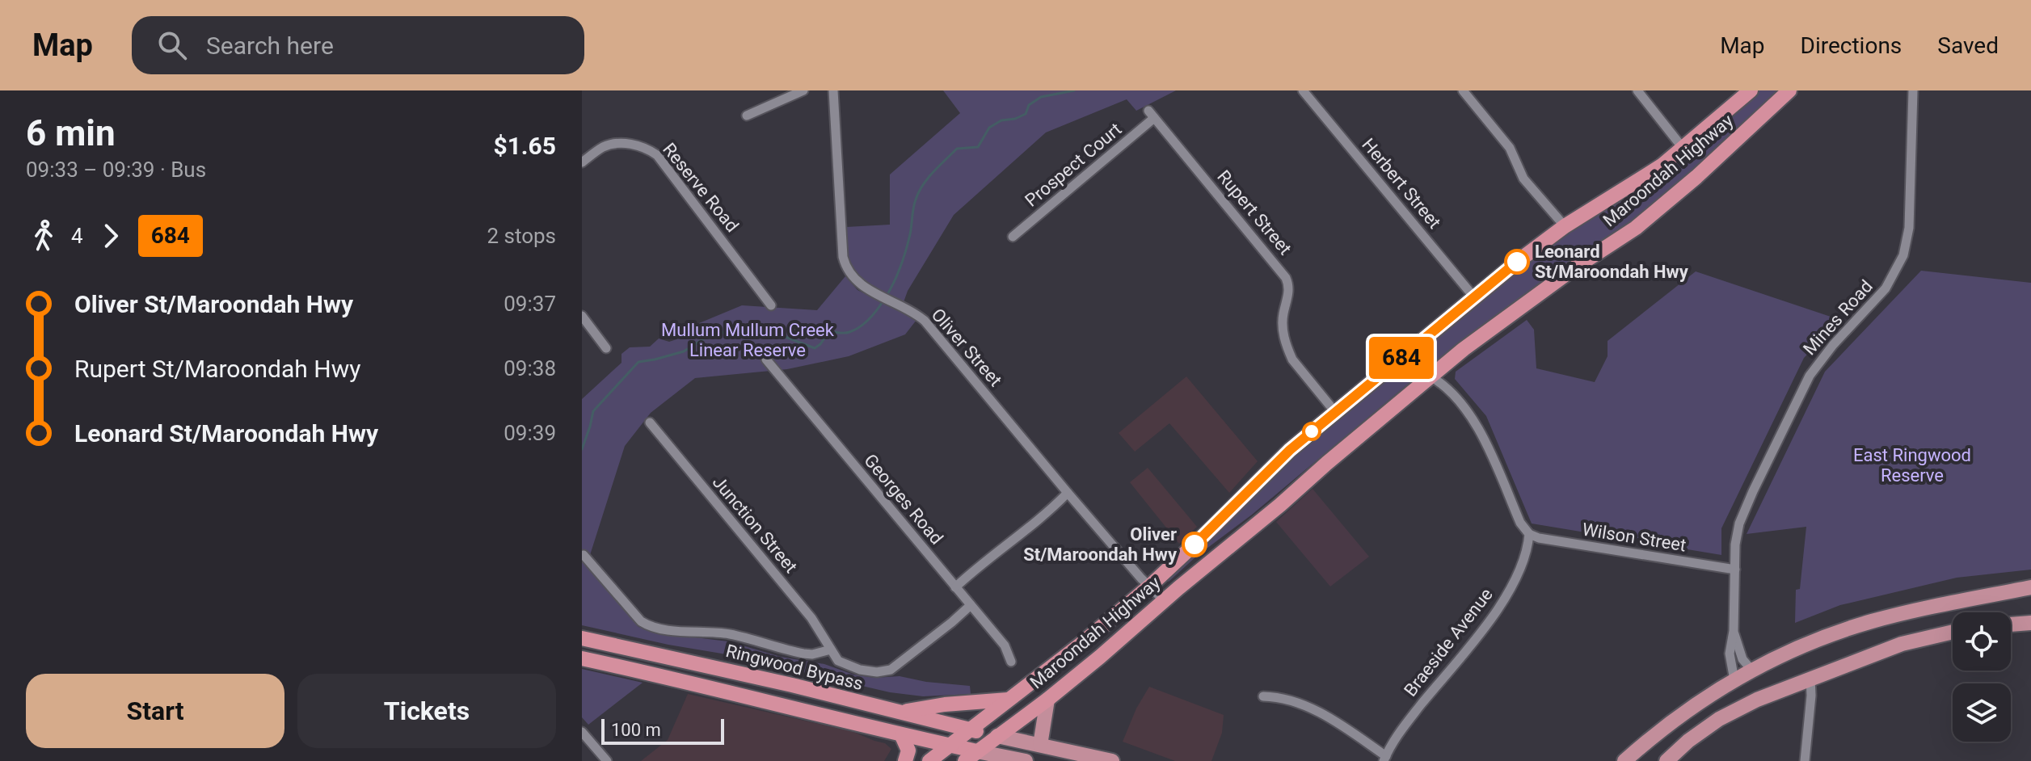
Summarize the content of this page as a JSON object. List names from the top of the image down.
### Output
{
  "streets": {
    "highway": ["Maroondah Highway", "Ringwood Bypass"],
    "street": [
      "Prospect Court",
      "Herbert Street",
      "Reserve Road",
      "Rupert Street",
      "Mines Road",
      "Oliver Street",
      "Georges Road",
      "Junction Street",
      "Wilson Street",
      "Braeside Avenue"
    ]
  },
  "crossings": [
    ["Prospect Court", "Rupert Street"],
    ["Maroondah Highway", "Herbert Street"],
    ["Maroondah Highway", "Rupert Street"],
    ["Maroondah Highway", "Oliver Street"],
    ["Maroondah Highway", "Ringwood Bypass"],
    ["Mines Road", "Wilson Street"],
    ["Wilson Street", "Braeside Avenue"]
  ],
  "parks": ["Mullum Mullum Creek Linear Reserve", "East Ringwood Reserve"],
  "places": ["Leonard St/Maroondah Hwy", "Oliver St/Maroondah Hwy"],
  "lines": ["bus line 684"],
  "scale_bar": "100 m",
  "page": {
    "header": "Map",
    "search": "Search here",
    "nav": ["Map", "Directions", "Saved"],
    "heading": ["6 min", "09:33 – 09:39 · Bus", "$1.65"],
    "on_map": "684",
    "legs": ["4", "684", "2 stops"],
    "list": [
      {
        "name": "Oliver St/Maroondah Hwy",
        "value": "09:37"
      },
      {
        "name": "Rupert St/Maroondah Hwy",
        "value": "09:38"
      },
      {
        "name": "Leonard St/Maroondah Hwy",
        "value": "09:39"
      }
    ],
    "buttons": ["Start", "Tickets"],
    "scale": "100 m"
  }
}
